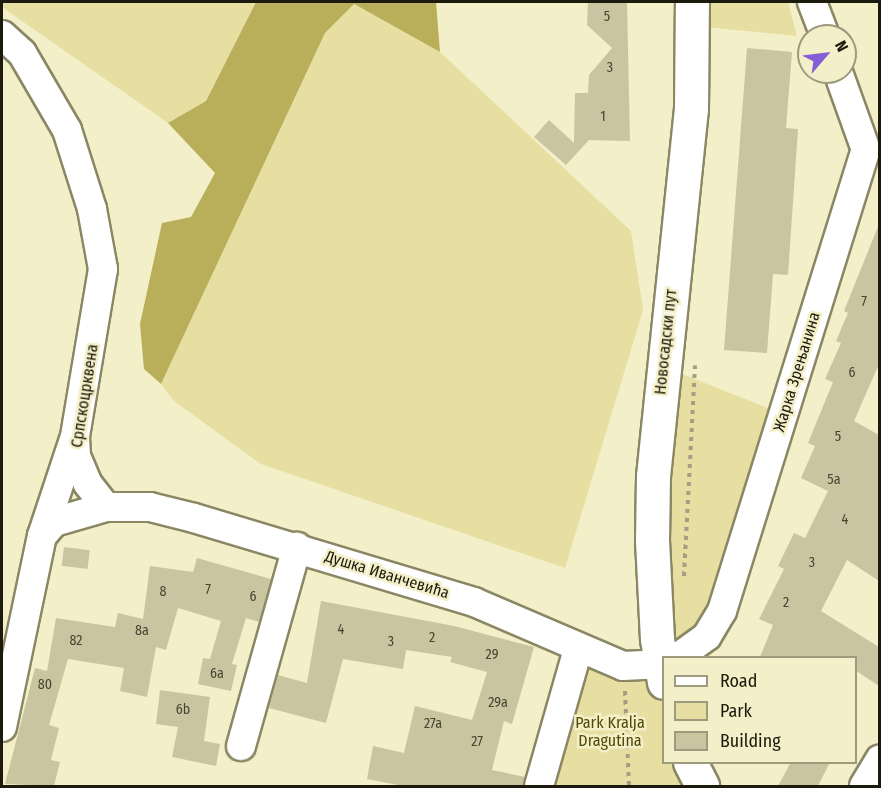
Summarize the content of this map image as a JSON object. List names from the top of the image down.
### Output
{
  "streets": {
    "main road": ["Новосадски пут"],
    "street": ["Жарка Зрењанина", "Српскоцрквена", "Душка Иванчевића"]
  },
  "crossings": [
    ["Српскоцрквена", "Душка Иванчевића"]
  ],
  "parks": ["Park Kralja Dragutina"],
  "house_numbers": [
    "5",
    "3",
    "1",
    "7",
    "6",
    "5",
    "5a",
    "4",
    "3",
    "7",
    "8",
    "6",
    "2",
    "4",
    "8a",
    "2",
    "82",
    "3",
    "29",
    "6a",
    "80",
    "29a",
    "6b",
    "27a",
    "27"
  ],
  "legend": ["Road", "Park", "Building"],
  "north": "top right"
}
